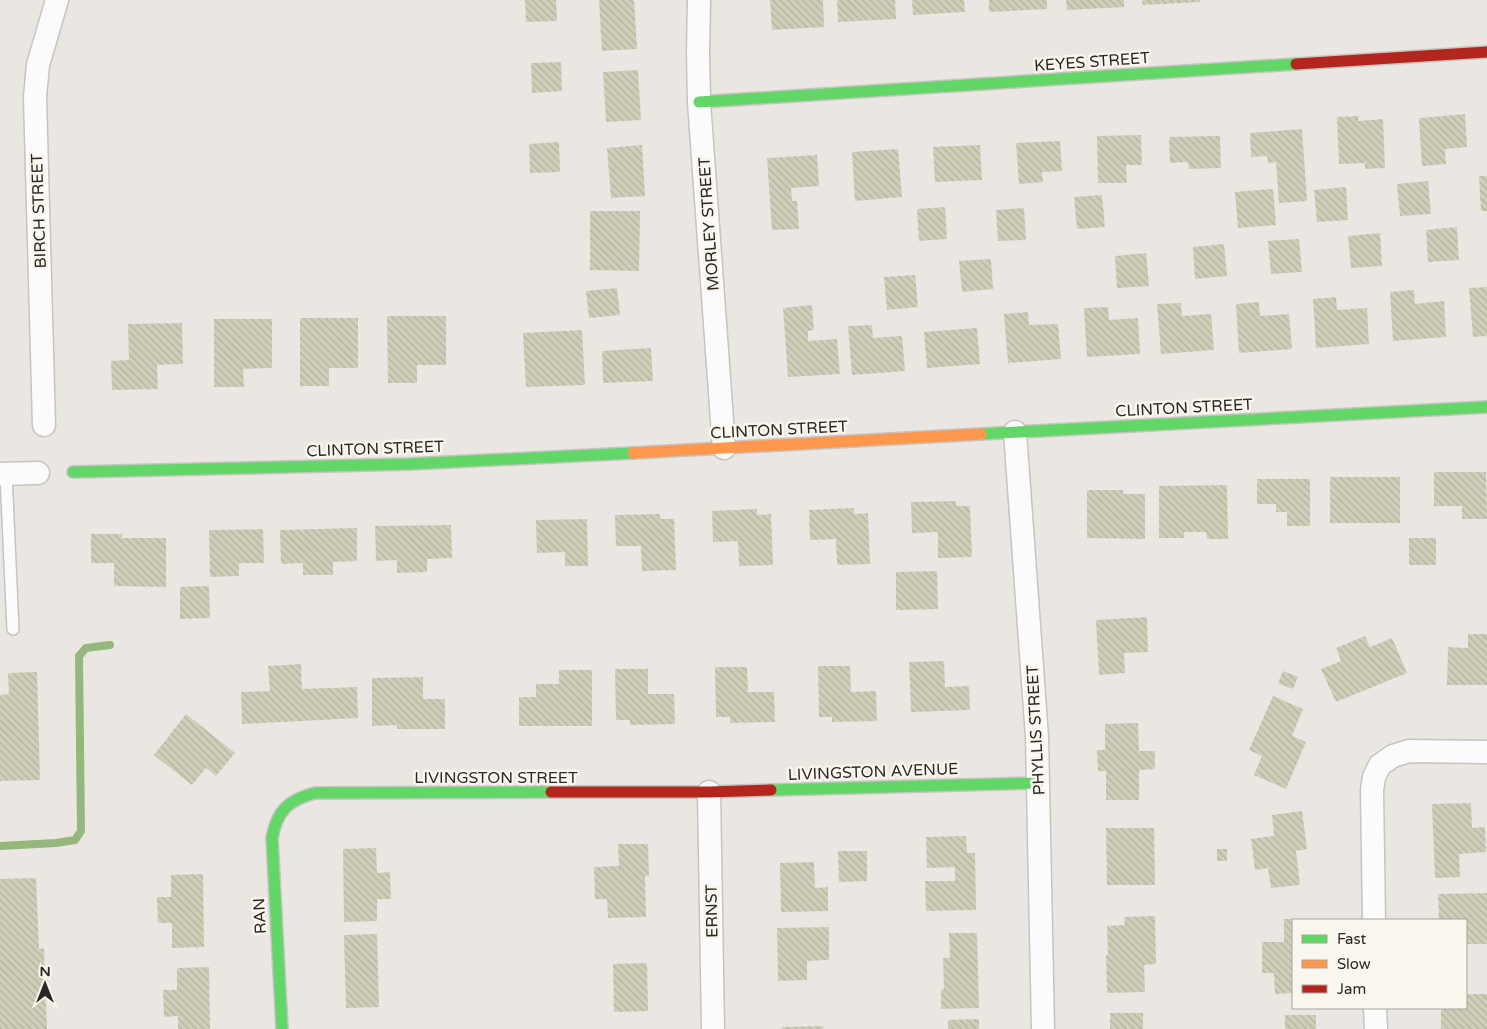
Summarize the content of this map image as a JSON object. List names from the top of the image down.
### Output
{
  "streets": {
    "street": [
      "KEYES STREET",
      "BIRCH STREET",
      "MORLEY STREET",
      "CLINTON STREET",
      "PHYLLIS STREET",
      "LIVINGSTON AVENUE",
      "LIVINGSTON STREET",
      "ERNST",
      "RAN"
    ]
  },
  "crossings": [
    ["KEYES STREET", "MORLEY STREET"],
    ["MORLEY STREET", "CLINTON STREET"],
    ["CLINTON STREET", "PHYLLIS STREET"],
    ["PHYLLIS STREET", "LIVINGSTON AVENUE"],
    ["LIVINGSTON AVENUE", "LIVINGSTON STREET"],
    ["LIVINGSTON AVENUE", "ERNST"],
    ["LIVINGSTON STREET", "ERNST"],
    ["LIVINGSTON STREET", "RAN"]
  ],
  "legend": ["Fast", "Slow", "Jam"],
  "north": "top"
}
